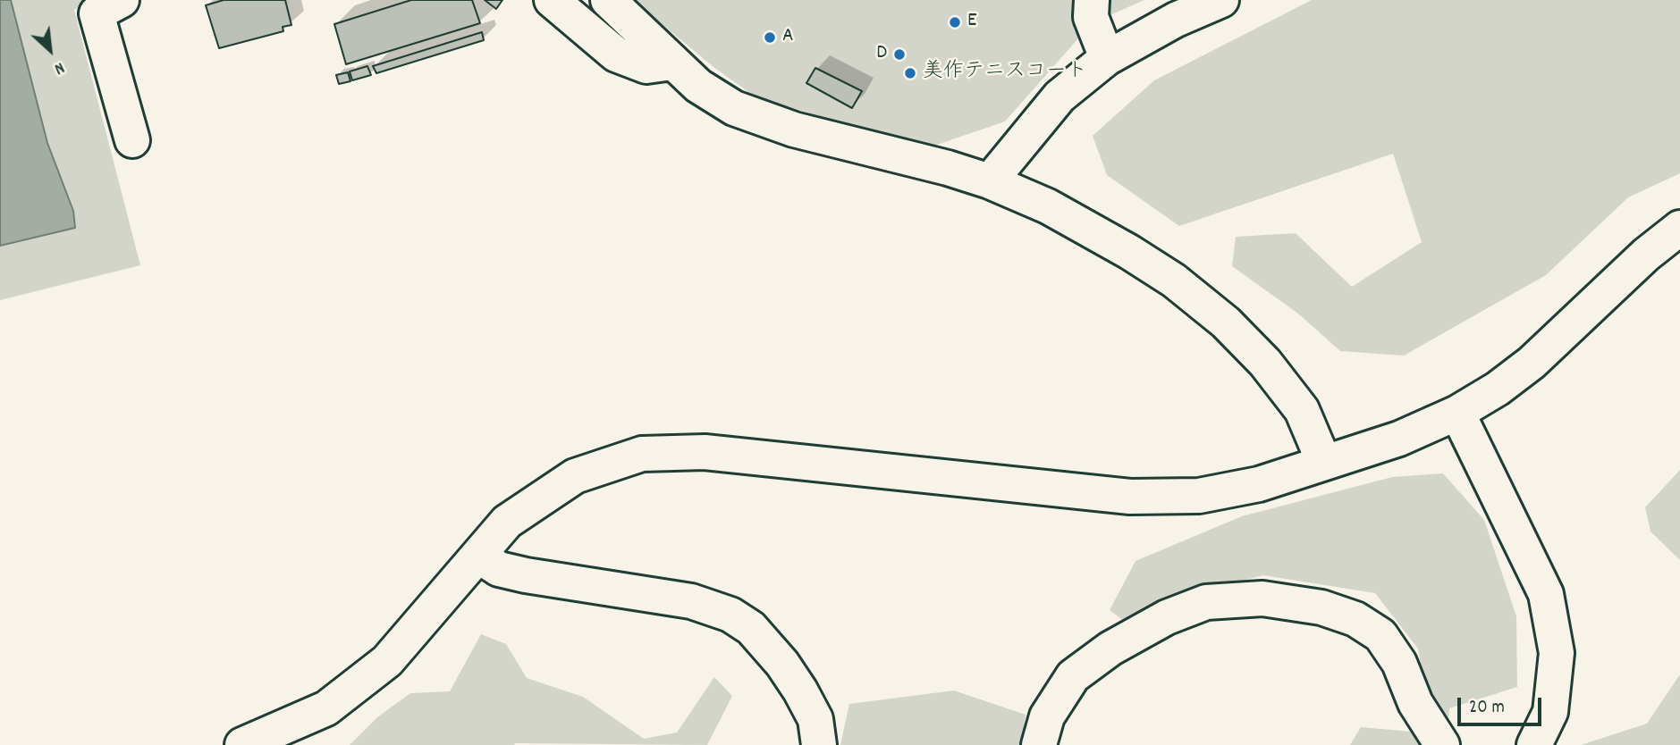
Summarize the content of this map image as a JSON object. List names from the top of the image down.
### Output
{
  "places": [
    "E",
    "A",
    "D",
    "美作テニスコート"
  ],
  "scale_bar": "20 m",
  "north": "bottom right"
}
